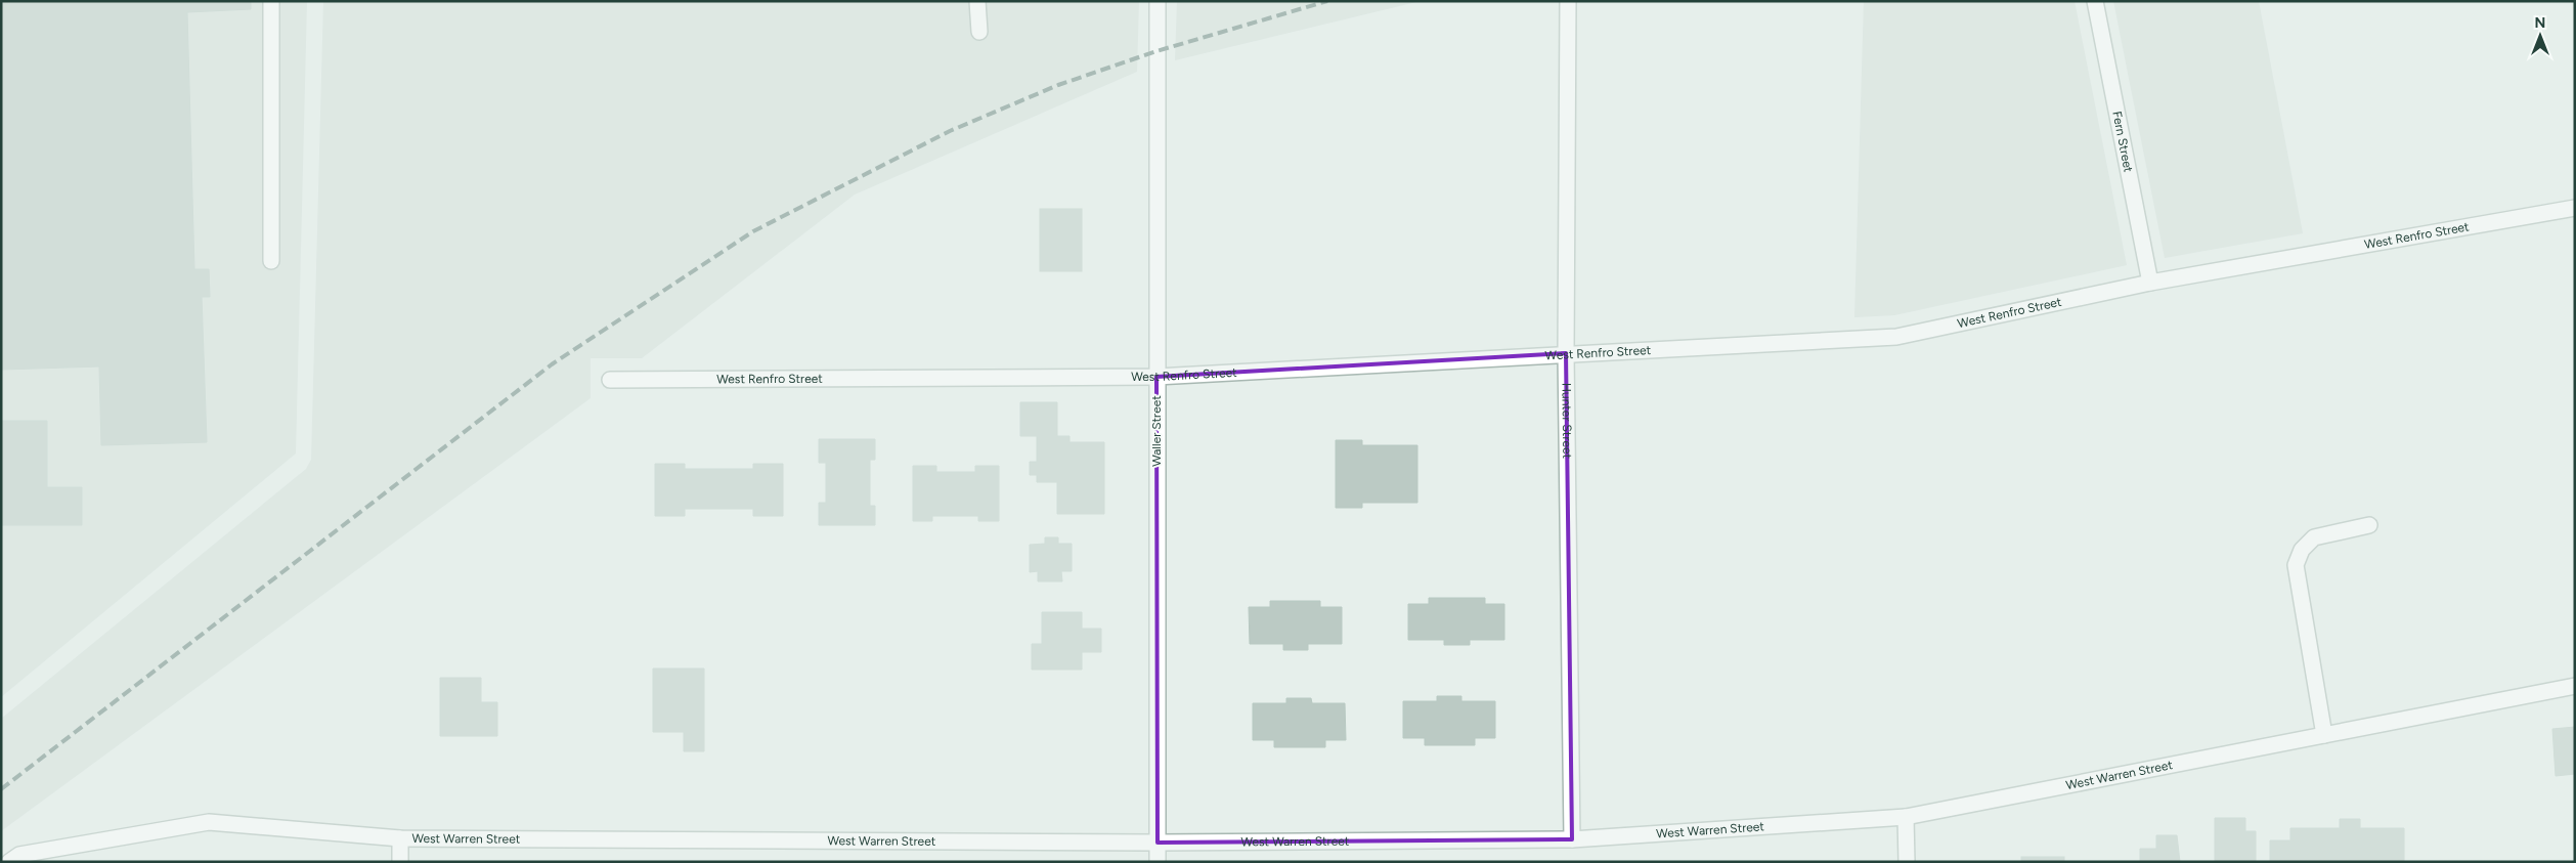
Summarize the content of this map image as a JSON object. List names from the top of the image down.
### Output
{
  "streets": {
    "street": [
      "Fern Street",
      "West Renfro Street",
      "Hunter Street",
      "Waller Street",
      "West Warren Street"
    ]
  },
  "crossings": [
    ["Fern Street", "West Renfro Street"],
    ["West Renfro Street", "Hunter Street"],
    ["West Renfro Street", "Waller Street"],
    ["Hunter Street", "West Warren Street"],
    ["Waller Street", "West Warren Street"]
  ],
  "north": "top"
}
